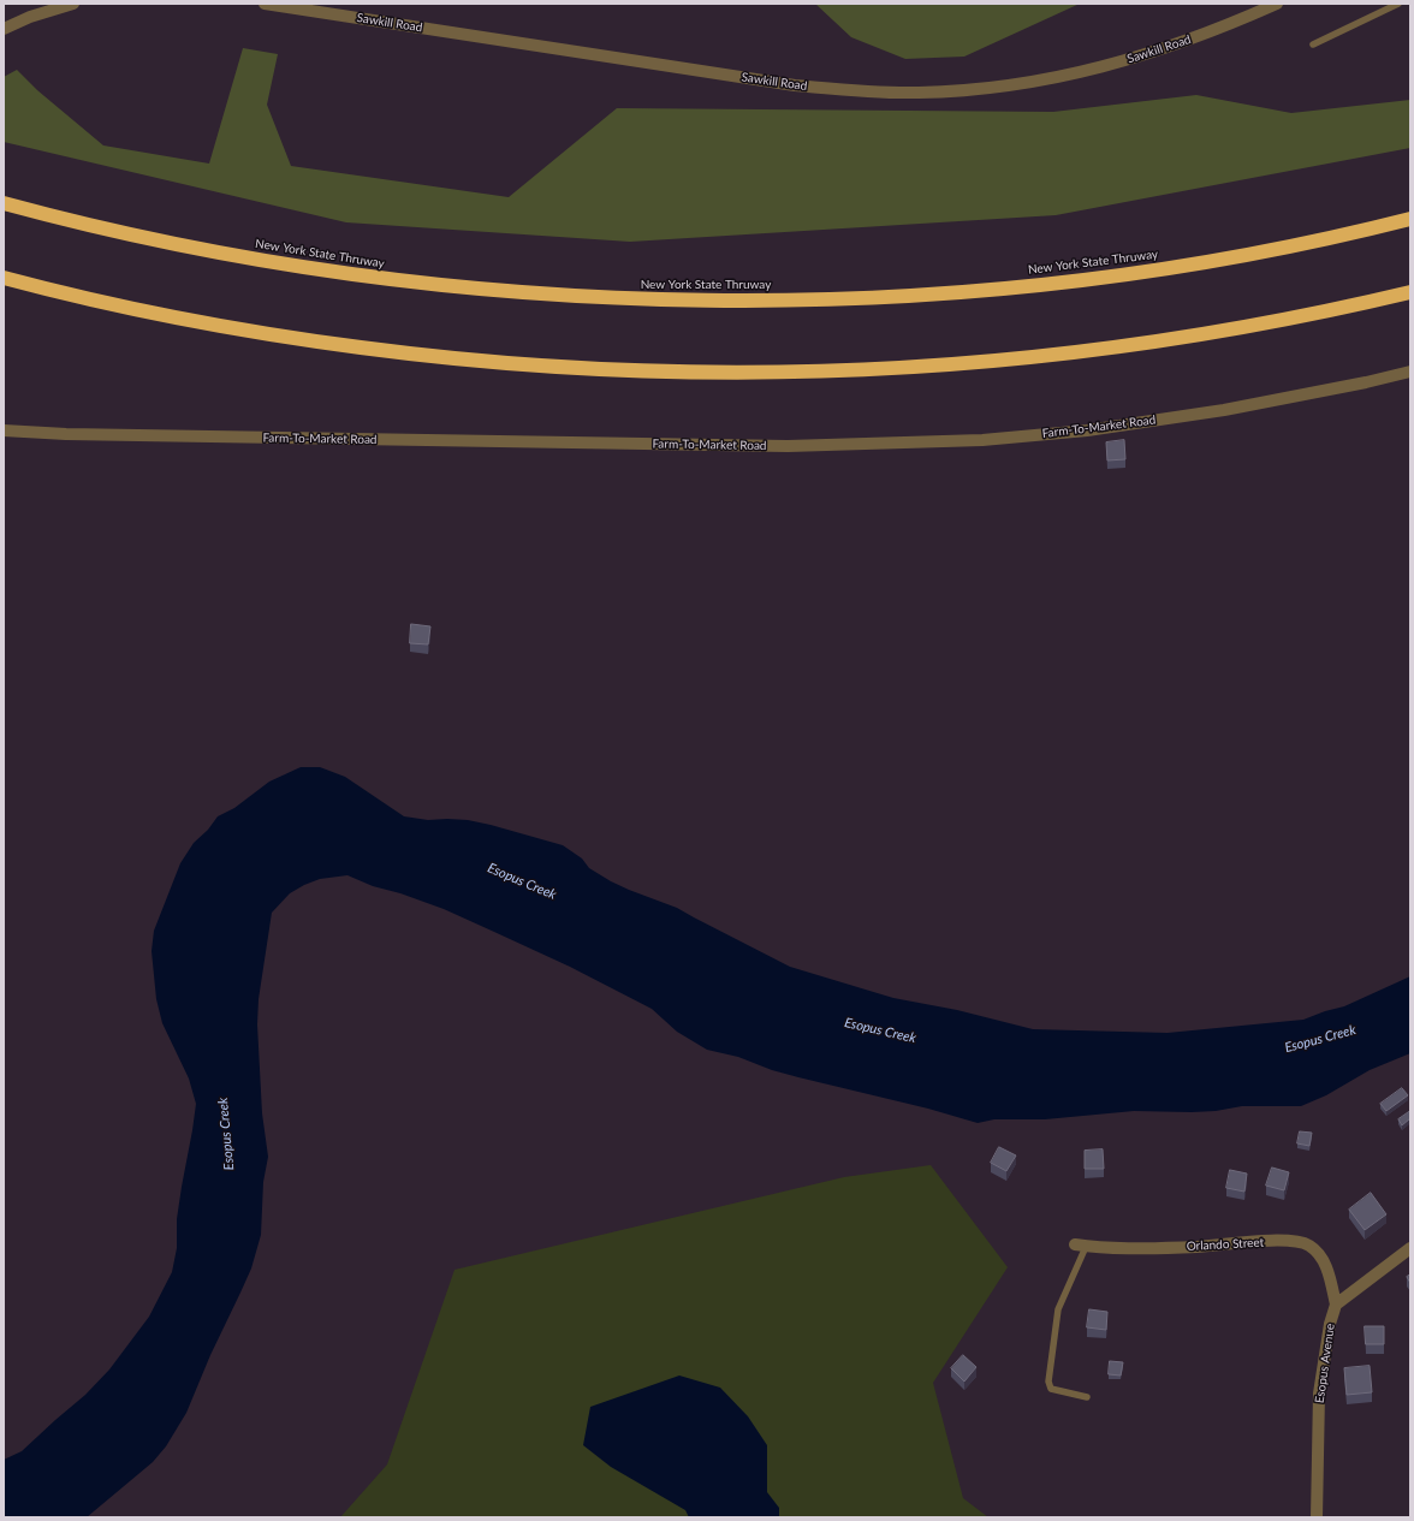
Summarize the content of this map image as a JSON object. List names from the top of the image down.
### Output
{
  "streets": {
    "highway": ["New York State Thruway"],
    "street": [
      "Sawkill Road",
      "Farm-To-Market Road",
      "Orlando Street",
      "Esopus Avenue"
    ]
  },
  "crossings": [
    ["Orlando Street", "Esopus Avenue"]
  ],
  "water": ["Esopus Creek"]
}
